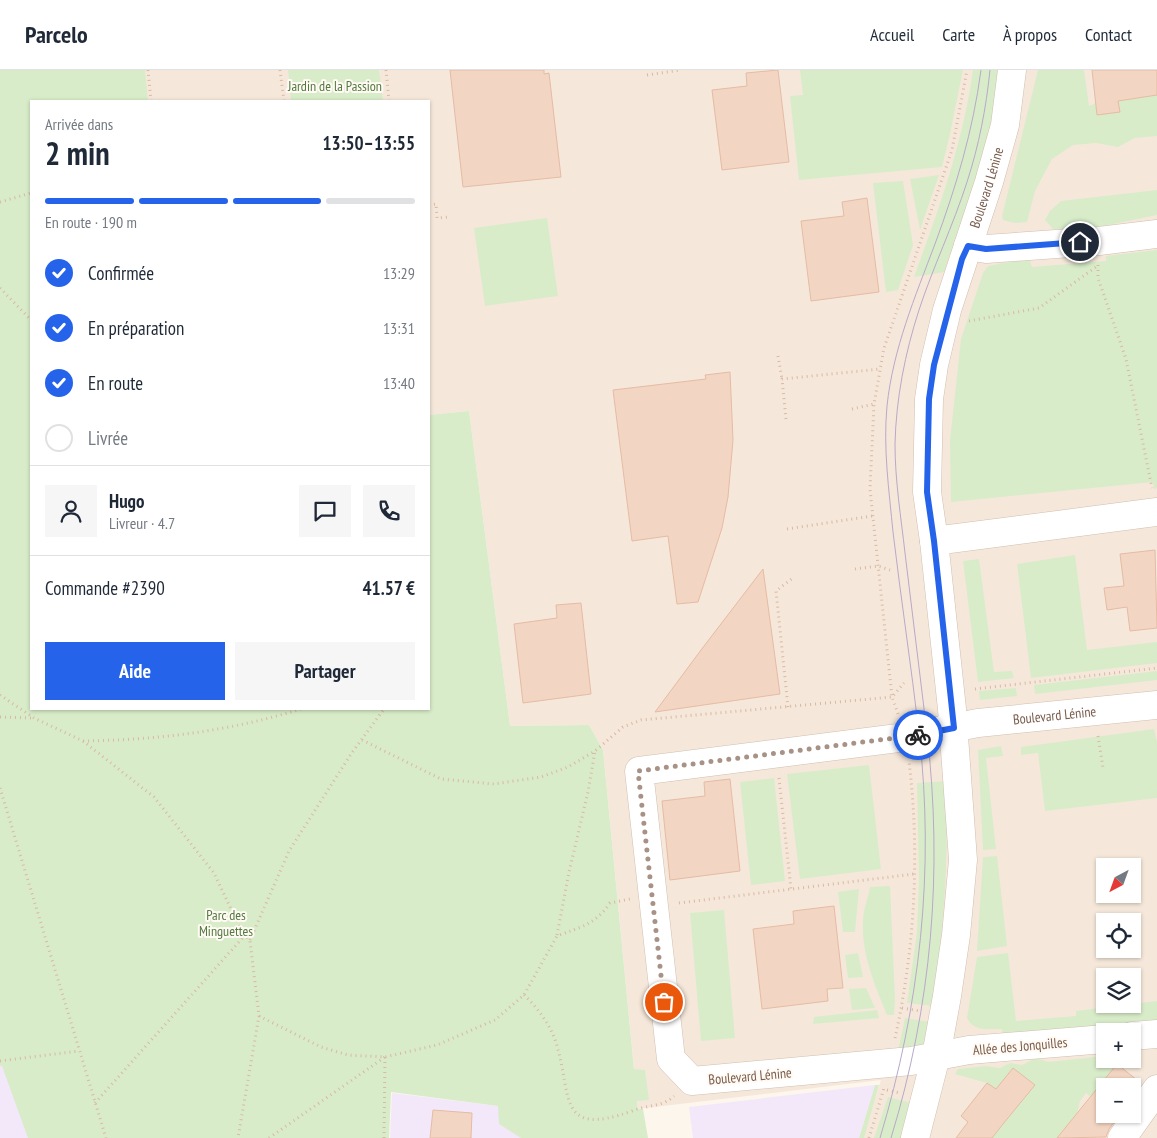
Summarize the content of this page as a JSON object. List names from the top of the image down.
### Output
{
  "streets": {
    "street": ["Boulevard Lénine", "Allée des Jonquilles"]
  },
  "crossings": [
    ["Boulevard Lénine", "Allée des Jonquilles"]
  ],
  "parks": ["Jardin de la Passion", "Parc des Minguettes"],
  "north": "bottom left",
  "page": {
    "header": "Parcelo",
    "nav": [
      "Accueil",
      "Carte",
      "À propos",
      "Contact"
    ],
    "heading": ["2 min", "Arrivée dans", "13:50–13:55"],
    "panel": [
      "Hugo",
      "Livreur · 4.7",
      "Commande #2390",
      "41.57 €"
    ],
    "bar": "En route · 190 m",
    "list": [
      ["Confirmée", "13:29"],
      ["En préparation", "13:31"],
      ["En route", "13:40"],
      "Livrée"
    ],
    "buttons": ["Aide", "Partager"],
    "map_buttons": ["+", "−"]
  }
}
